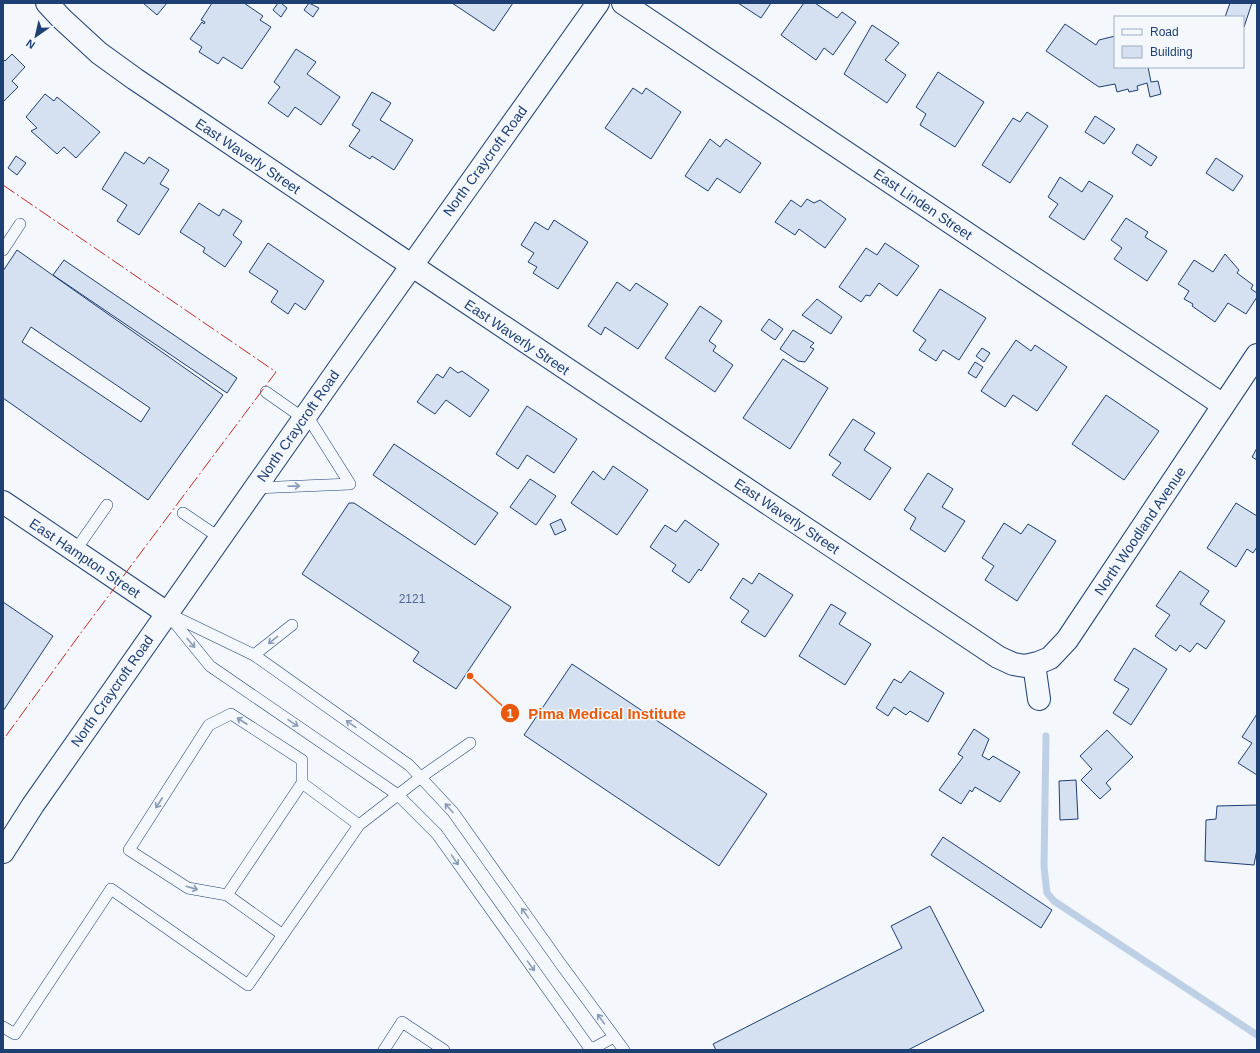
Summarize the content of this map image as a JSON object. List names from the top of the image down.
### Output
{
  "streets": {
    "street": [
      "East Waverly Street",
      "North Craycroft Road",
      "East Linden Street",
      "North Woodland Avenue",
      "East Hampton Street"
    ]
  },
  "crossings": [
    ["East Waverly Street", "North Craycroft Road"],
    ["East Waverly Street", "North Woodland Avenue"],
    ["North Craycroft Road", "East Hampton Street"],
    ["East Linden Street", "North Woodland Avenue"]
  ],
  "places": ["Pima Medical Institute"],
  "house_numbers": ["2121"],
  "legend": ["Road", "Building"],
  "north": "bottom left"
}
